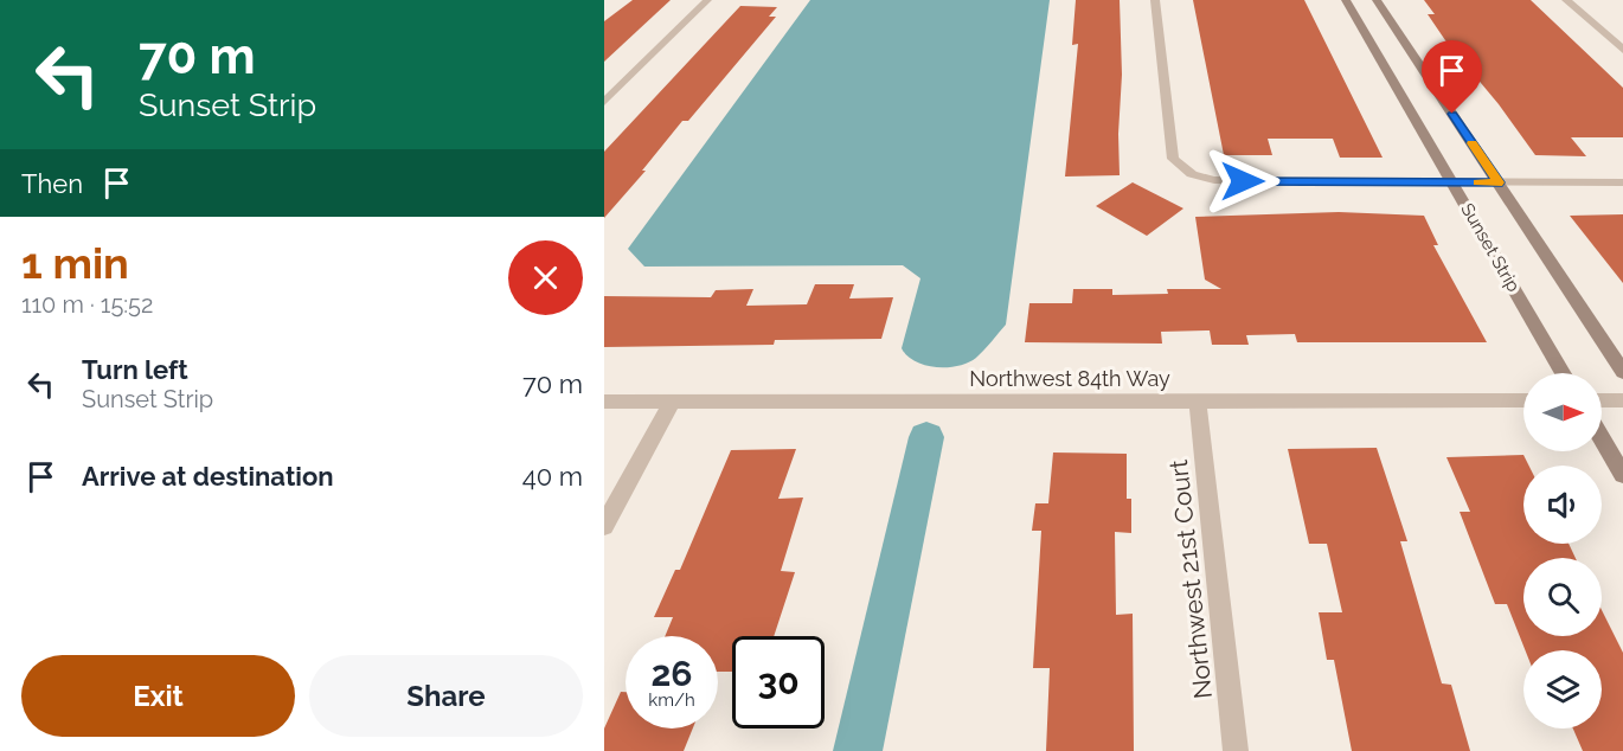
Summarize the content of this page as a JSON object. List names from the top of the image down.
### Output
{
  "streets": {
    "street": ["Sunset Strip", "Northwest 84th Way", "Northwest 21st Court"]
  },
  "crossings": [
    ["Northwest 84th Way", "Northwest 21st Court"]
  ],
  "north": "right",
  "page": {
    "turn": ["70 m", "Sunset Strip"],
    "then": "Then",
    "heading": ["1 min", "110 m · 15:52"],
    "list": [
      {
        "name": "Turn left",
        "note": "Sunset Strip",
        "value": "70 m"
      },
      {
        "name": "Arrive at destination",
        "value": "40 m"
      }
    ],
    "speed": "26 km/h",
    "limit": "30",
    "buttons": ["Exit", "Share"]
  }
}
